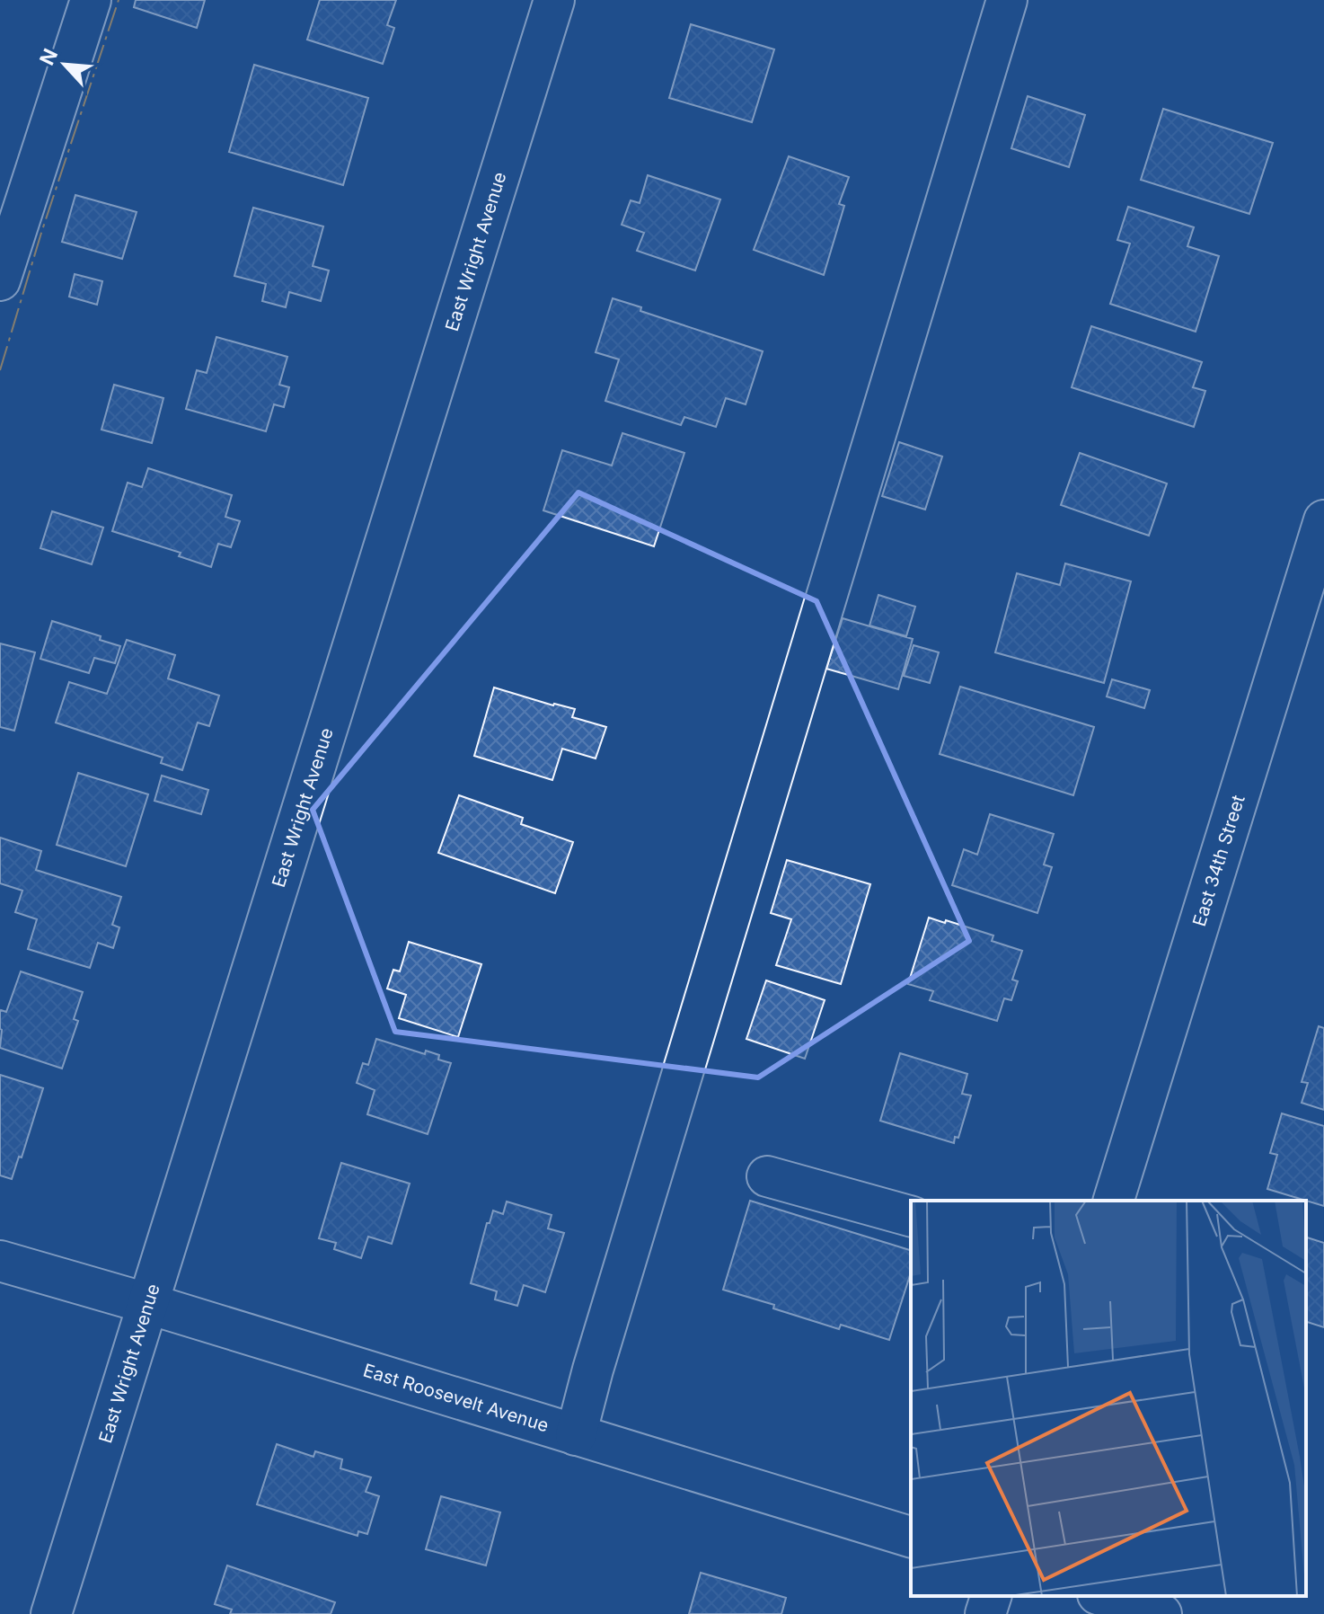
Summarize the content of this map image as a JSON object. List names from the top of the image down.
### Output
{
  "streets": {
    "street": ["East Wright Avenue", "East 34th Street", "East Roosevelt Avenue"]
  },
  "crossings": [
    ["East Wright Avenue", "East Roosevelt Avenue"]
  ],
  "north": "top left"
}
